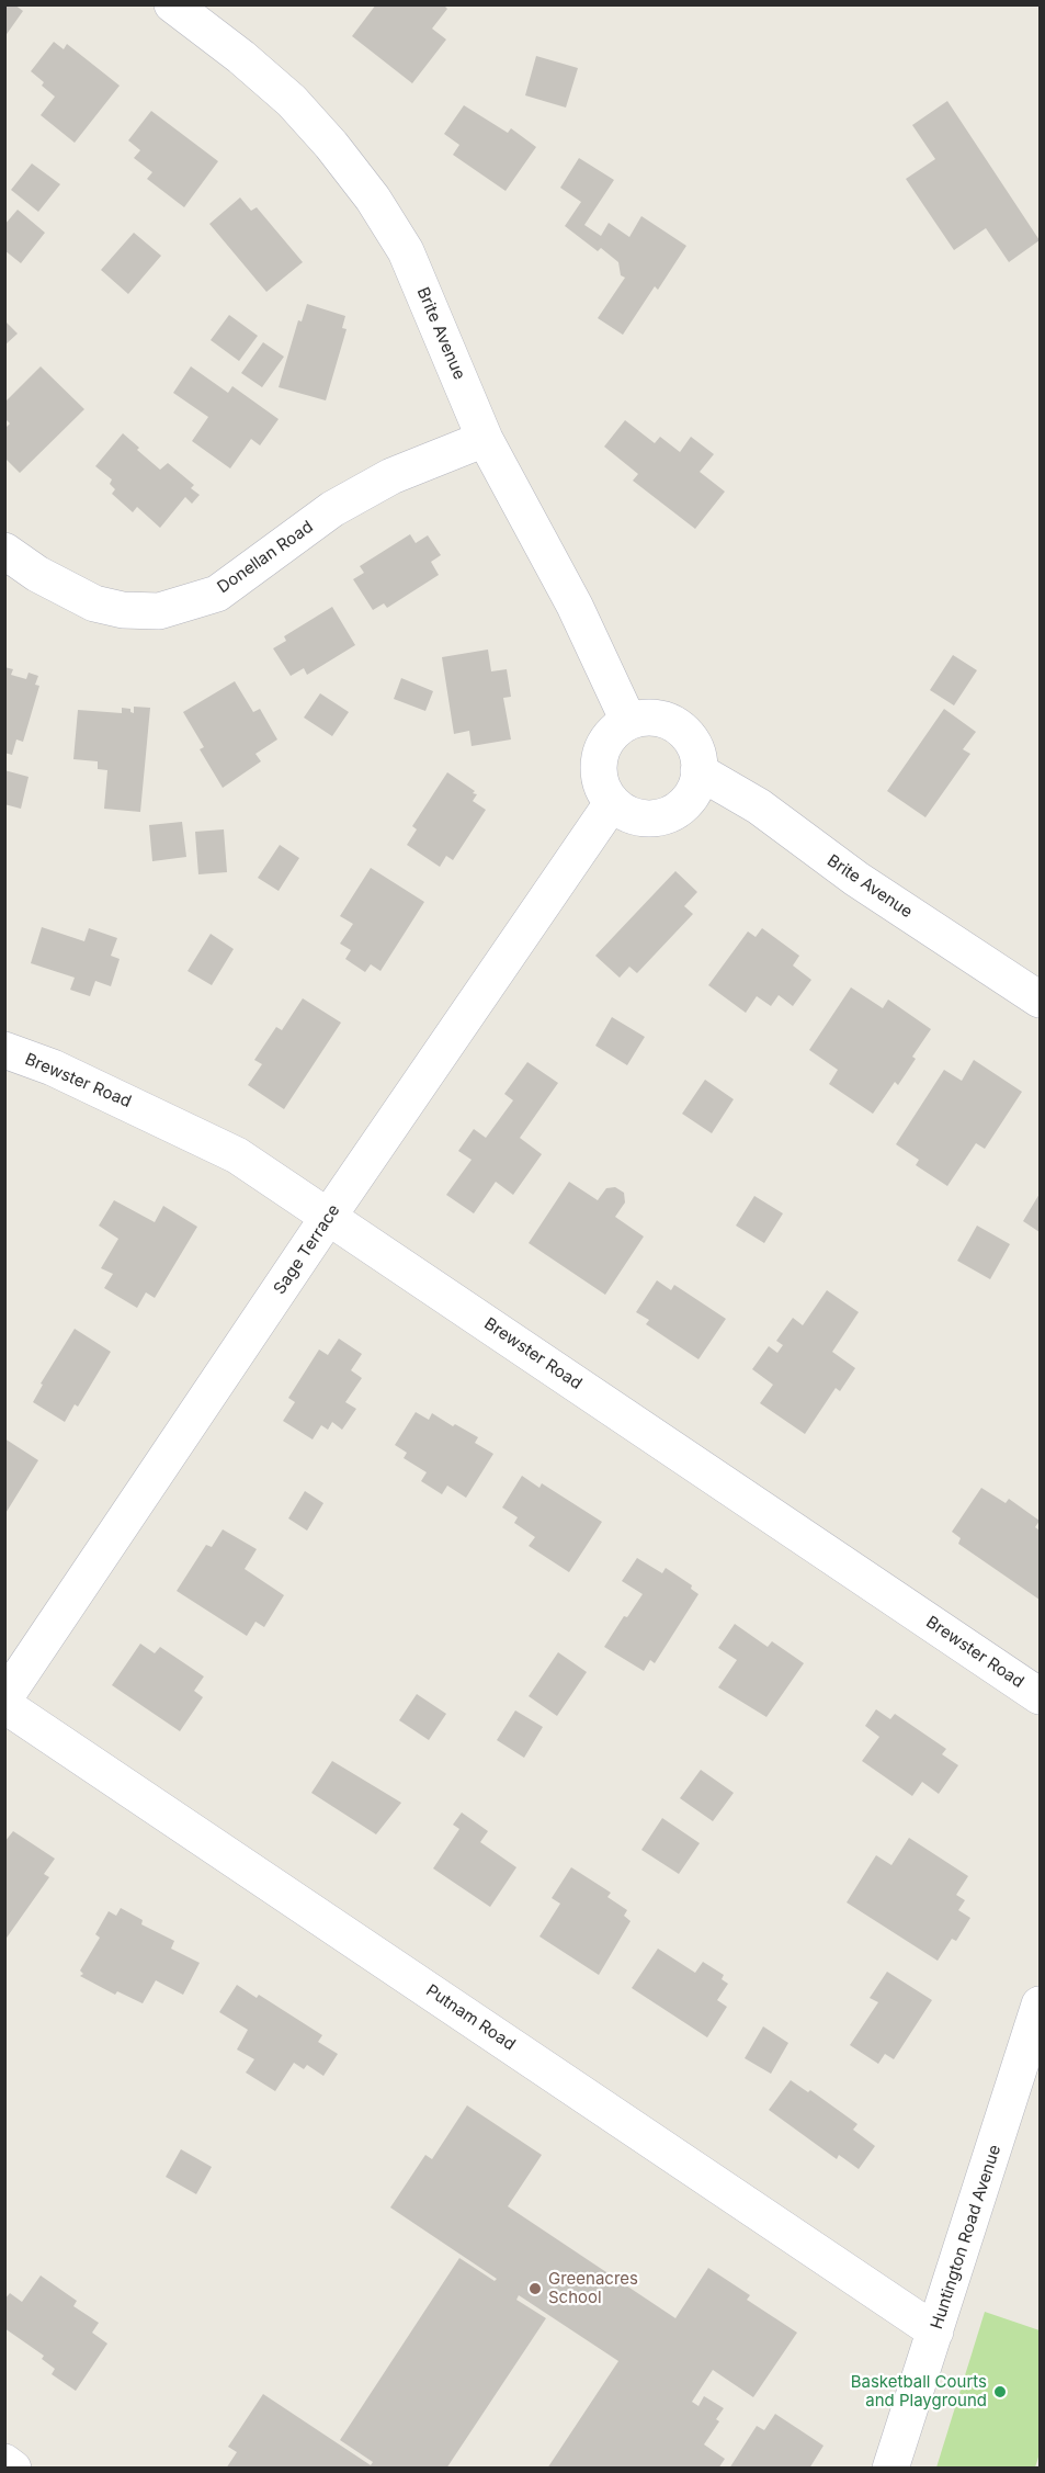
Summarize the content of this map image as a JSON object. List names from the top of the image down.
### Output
{
  "streets": {
    "street": [
      "Brite Avenue",
      "Donellan Road",
      "Brewster Road",
      "Sage Terrace",
      "Putnam Road",
      "Huntington Road Avenue"
    ]
  },
  "crossings": [
    ["Brite Avenue", "Donellan Road"],
    ["Brite Avenue", "Sage Terrace"],
    ["Brewster Road", "Sage Terrace"],
    ["Putnam Road", "Huntington Road Avenue"]
  ],
  "places": ["Greenacres School", "Basketball Courts and Playground"]
}
